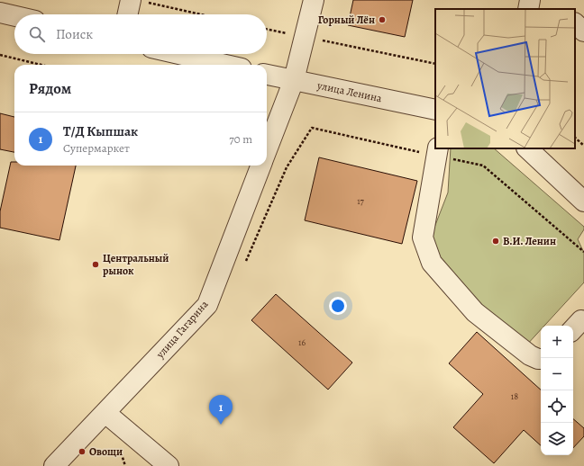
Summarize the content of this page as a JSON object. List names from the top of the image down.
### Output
{
  "streets": {
    "street": ["улица Ленина", "улица Гагарина"]
  },
  "places": [
    "Горный Лён",
    "В.И. Ленин",
    "Центральный рынок",
    "Овощи"
  ],
  "house_numbers": ["17", "16", "18"],
  "page": {
    "search": "Поиск",
    "heading": "Рядом",
    "list": [
      {
        "mark": "1",
        "name": "Т/Д Кыпшак",
        "note": "Супермаркет",
        "value": "70 m"
      }
    ],
    "map_buttons": ["+", "−"],
    "pins": "1"
  }
}
